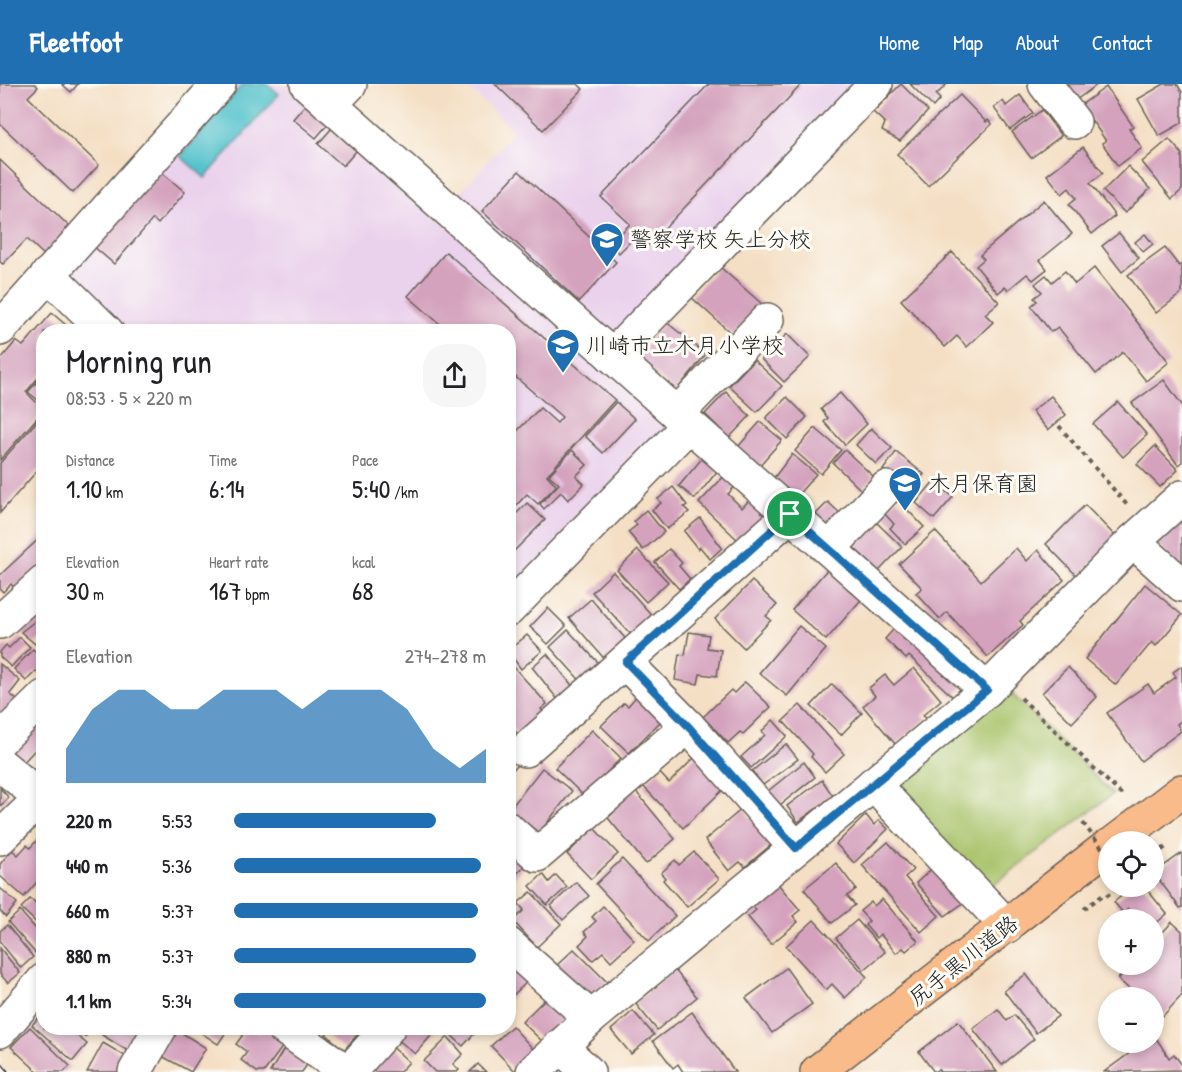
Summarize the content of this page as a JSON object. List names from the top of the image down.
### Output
{
  "streets": {
    "main road": ["尻手黒川道路"]
  },
  "places": {
    "school or university": ["警察学校 矢上分校", "川崎市立木月小学校", "木月保育園"]
  },
  "page": {
    "header": "Fleetfoot",
    "nav": [
      "Home",
      "Map",
      "About",
      "Contact"
    ],
    "heading": ["Morning run", "08:53 · 5 × 220 m"],
    "stats": [
      ["Distance", "1.10 km"],
      ["Time", "6:14"],
      ["Pace", "5:40 /km"],
      ["Elevation", "30 m"],
      ["Heart rate", "167 bpm"],
      ["kcal", "68"]
    ],
    "chart": ["Elevation", "274–278 m"],
    "list": [
      {
        "name": "220 m",
        "note": "5:53"
      },
      {
        "name": "440 m",
        "note": "5:36"
      },
      {
        "name": "660 m",
        "note": "5:37"
      },
      {
        "name": "880 m",
        "note": "5:37"
      },
      {
        "name": "1.1 km",
        "note": "5:34"
      }
    ],
    "map_buttons": ["+", "−"]
  }
}
